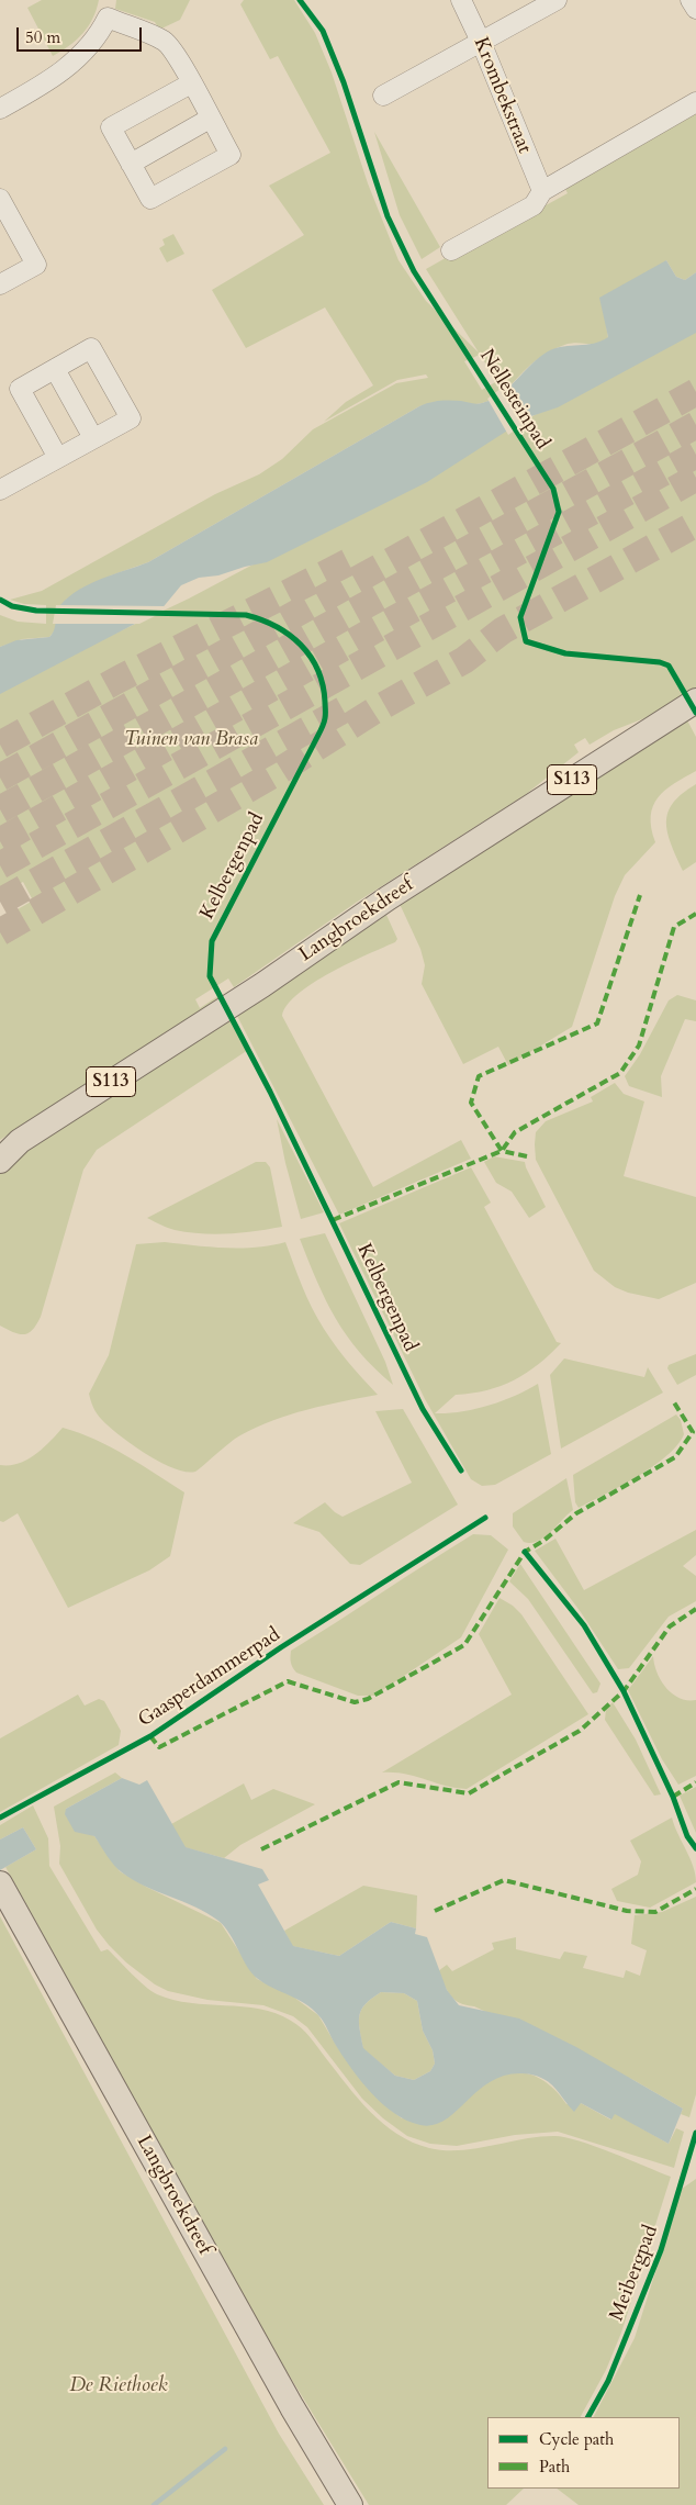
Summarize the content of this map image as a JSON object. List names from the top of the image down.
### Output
{
  "streets": {
    "main road": ["S113", "Langbroekdreef"],
    "street": ["Krombekstraat"],
    "cycle path": [
      "Nellesteinpad",
      "Kelbergenpad",
      "Gaasperdammerpad",
      "Meibergpad"
    ]
  },
  "parks": ["Tuinen van Brasa", "De Riethoek"],
  "legend": ["Cycle path", "Path"],
  "scale_bar": "50 m"
}
